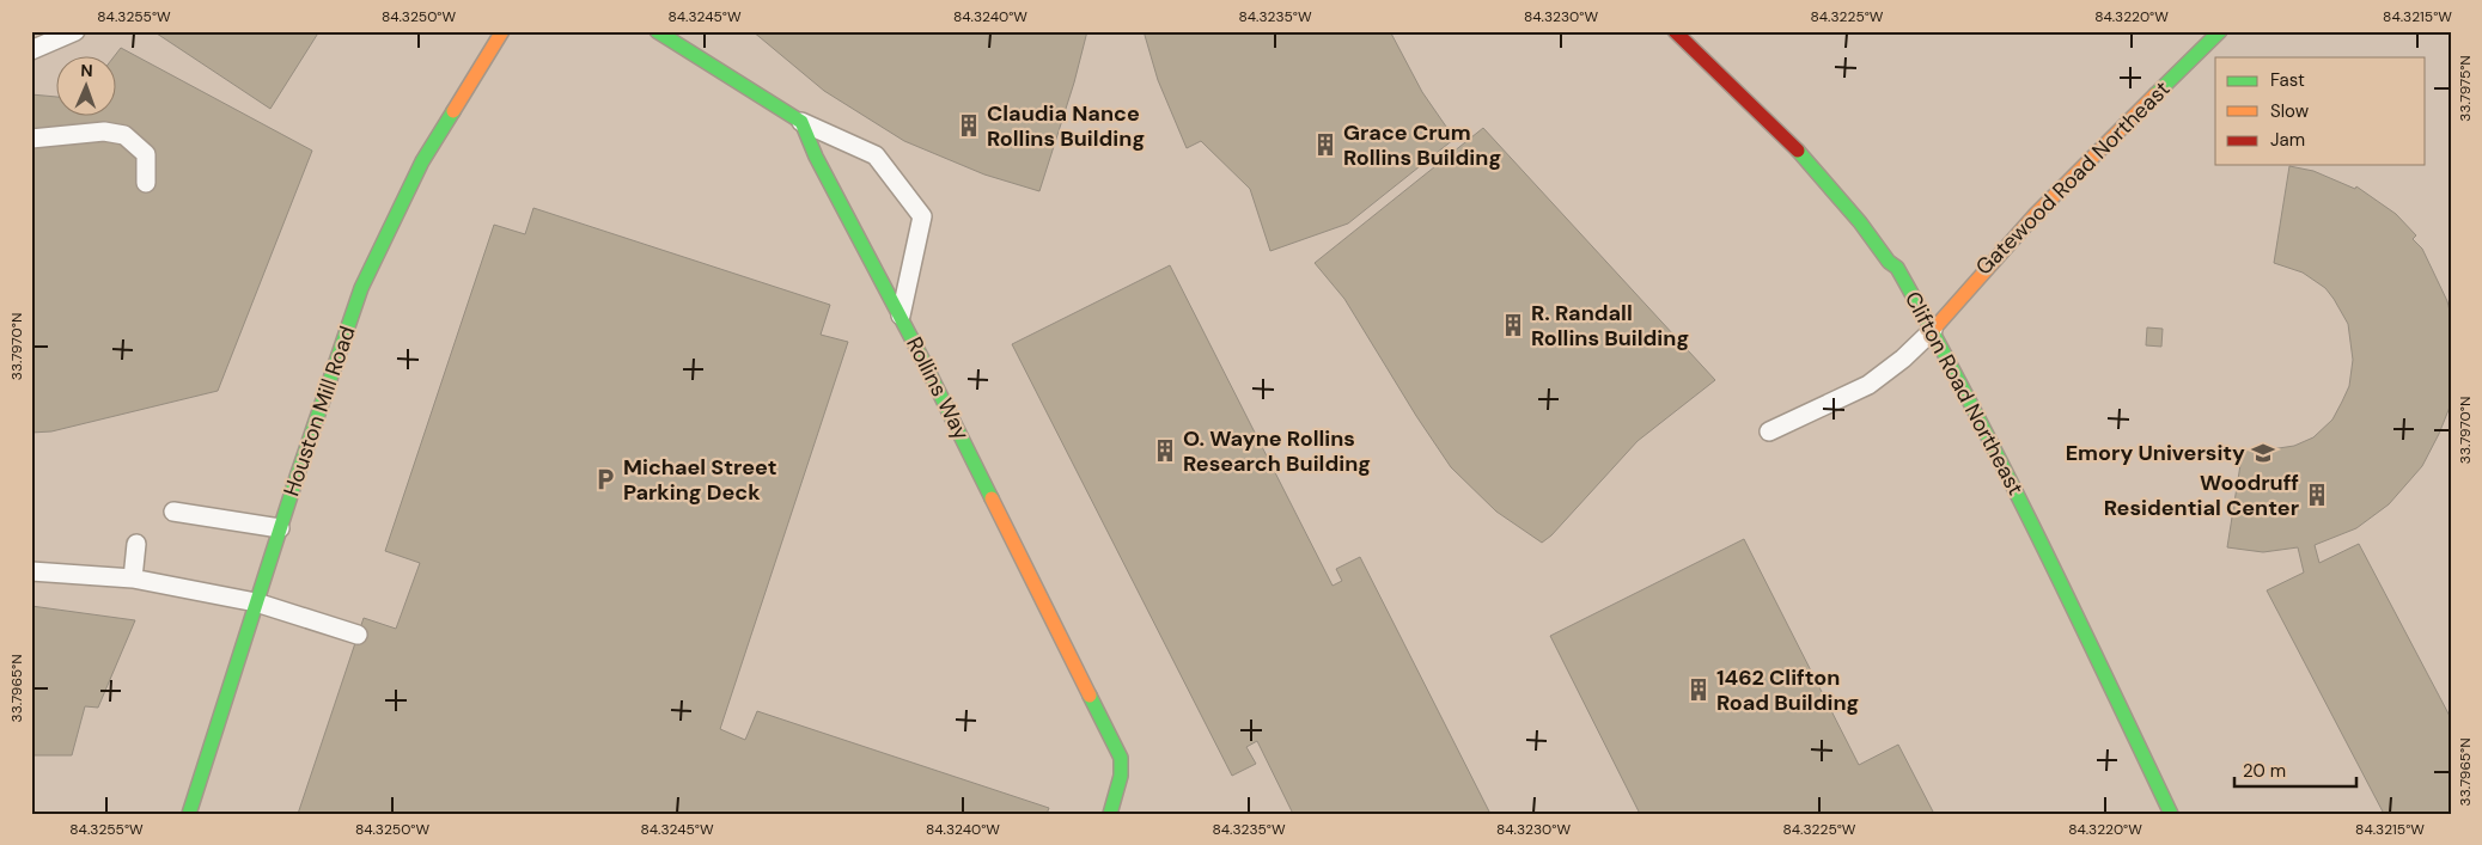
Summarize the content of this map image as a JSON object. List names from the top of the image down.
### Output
{
  "streets": {
    "street": [
      "Gatewood Road Northeast",
      "Rollins Way",
      "Clifton Road Northeast",
      "Houston Mill Road"
    ]
  },
  "crossings": [
    ["Gatewood Road Northeast", "Clifton Road Northeast"]
  ],
  "places": {
    "building": [
      "Claudia Nance Rollins Building",
      "Grace Crum Rollins Building",
      "R. Randall Rollins Building",
      "O. Wayne Rollins Research Building",
      "Woodruff Residential Center",
      "1462 Clifton Road Building"
    ],
    "school or university": ["Emory University"],
    "parking": ["Michael Street Parking Deck"]
  },
  "legend": ["Fast", "Slow", "Jam"],
  "scale_bar": "20 m",
  "north": "top",
  "coordinates": [
    "84.3255°W",
    "84.3250°W",
    "84.3245°W",
    "84.3240°W",
    "84.3235°W",
    "84.3230°W",
    "84.3225°W",
    "84.3220°W",
    "84.3215°W",
    "33.7975°N",
    "33.7970°N",
    "33.7965°N"
  ]
}
